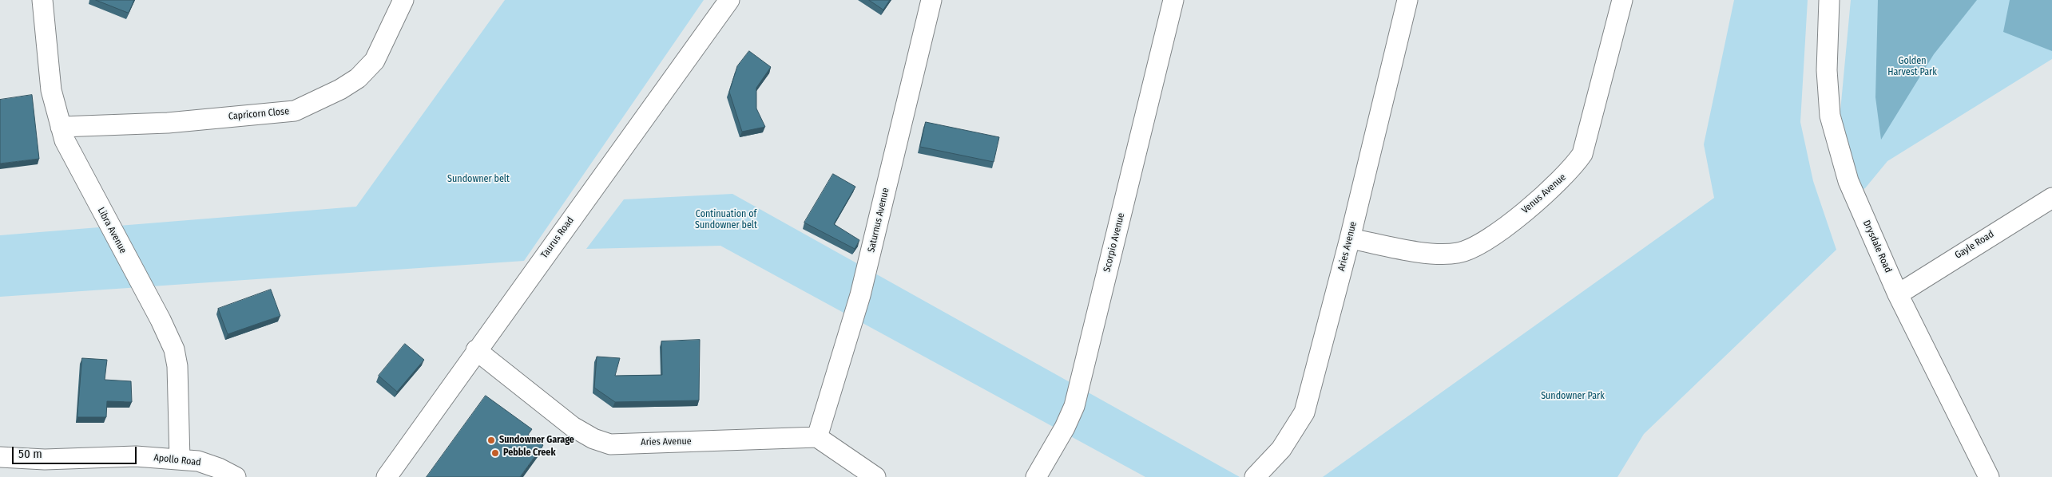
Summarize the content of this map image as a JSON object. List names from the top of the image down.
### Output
{
  "streets": {
    "street": [
      "Capricorn Close",
      "Venus Avenue",
      "Saturnus Avenue",
      "Libra Avenue",
      "Taurus Road",
      "Scorpio Avenue",
      "Gayle Road",
      "Aries Avenue",
      "Drysdale Road",
      "Apollo Road"
    ]
  },
  "crossings": [
    ["Capricorn Close", "Libra Avenue"],
    ["Venus Avenue", "Aries Avenue"],
    ["Saturnus Avenue", "Aries Avenue"],
    ["Libra Avenue", "Apollo Road"],
    ["Taurus Road", "Aries Avenue"],
    ["Gayle Road", "Drysdale Road"]
  ],
  "parks": [
    "Golden Harvest Park",
    "Sundowner belt",
    "Continuation of Sundowner belt",
    "Sundowner Park"
  ],
  "places": ["Sundowner Garage", "Pebble Creek"],
  "scale_bar": "50 m"
}
